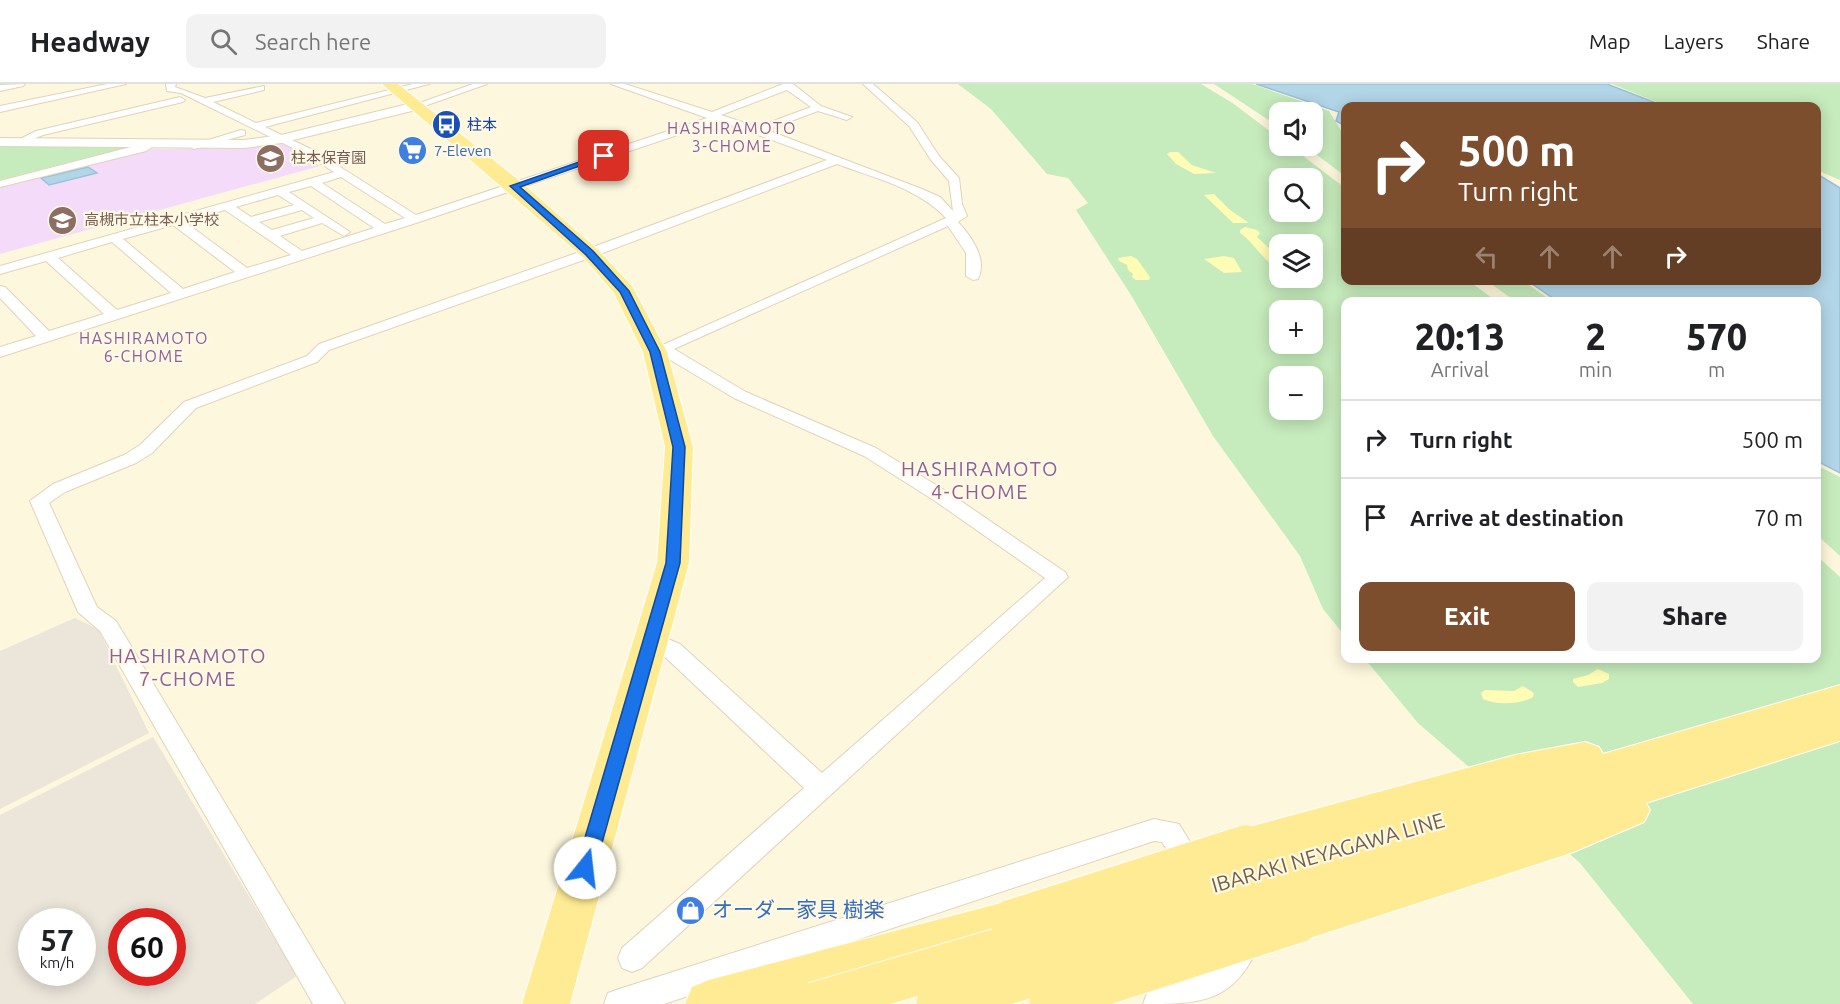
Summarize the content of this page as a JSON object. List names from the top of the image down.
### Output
{
  "streets": {
    "main road": ["IBARAKI NEYAGAWA LINE"]
  },
  "districts": [
    "HASHIRAMOTO 3-CHOME",
    "HASHIRAMOTO 6-CHOME",
    "HASHIRAMOTO 4-CHOME",
    "HASHIRAMOTO 7-CHOME"
  ],
  "places": {
    "bus stop": ["柱本"],
    "supermarket": ["7-Eleven"],
    "school or university": ["柱本保育園", "高槻市立柱本小学校"],
    "shop": ["オーダー家具 樹楽"]
  },
  "page": {
    "header": "Headway",
    "search": "Search here",
    "nav": ["Map", "Layers", "Share"],
    "map_buttons": ["+", "−"],
    "turn": ["500 m", "Turn right"],
    "eta": [
      "20:13",
      "Arrival",
      "2",
      "min",
      "570",
      "m"
    ],
    "list": [
      {
        "name": "Turn right",
        "value": "500 m"
      },
      {
        "name": "Arrive at destination",
        "value": "70 m"
      }
    ],
    "buttons": ["Exit", "Share"],
    "speed": "57 km/h",
    "limit": "60"
  }
}
